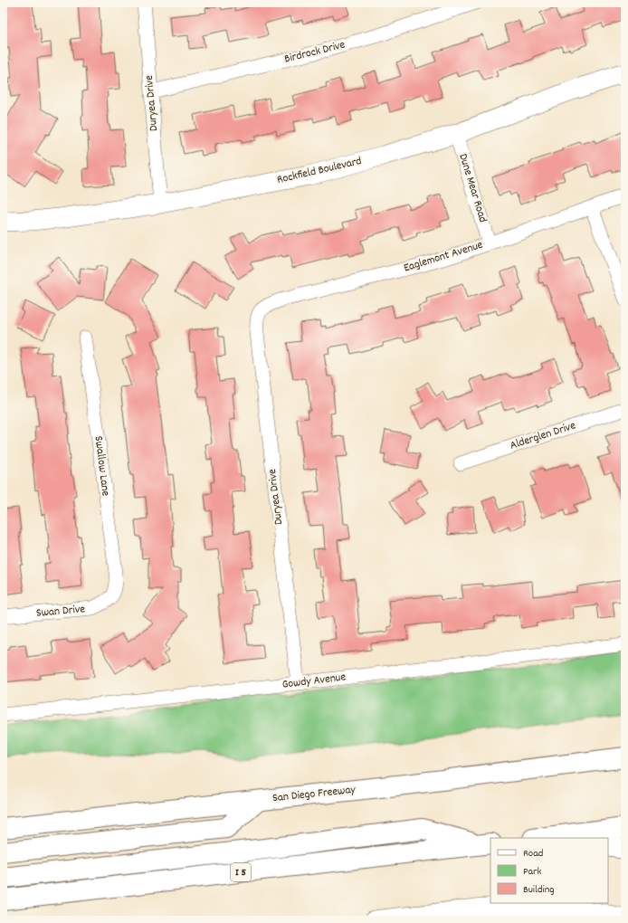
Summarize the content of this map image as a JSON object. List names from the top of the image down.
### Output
{
  "streets": {
    "highway": ["San Diego Freeway", "I 5"],
    "main road": ["Rockfield Boulevard"],
    "street": [
      "Birdrock Drive",
      "Duryea Drive",
      "Dune Mear Road",
      "Eaglemont Avenue",
      "Alderglen Drive",
      "Swallow Lane",
      "Swan Drive",
      "Gowdy Avenue"
    ]
  },
  "crossings": [
    ["Birdrock Drive", "Duryea Drive"],
    ["Duryea Drive", "Rockfield Boulevard"],
    ["Duryea Drive", "Eaglemont Avenue"],
    ["Duryea Drive", "Gowdy Avenue"],
    ["Rockfield Boulevard", "Dune Mear Road"],
    ["Dune Mear Road", "Eaglemont Avenue"],
    ["Swallow Lane", "Swan Drive"]
  ],
  "legend": ["Road", "Park", "Building"]
}
